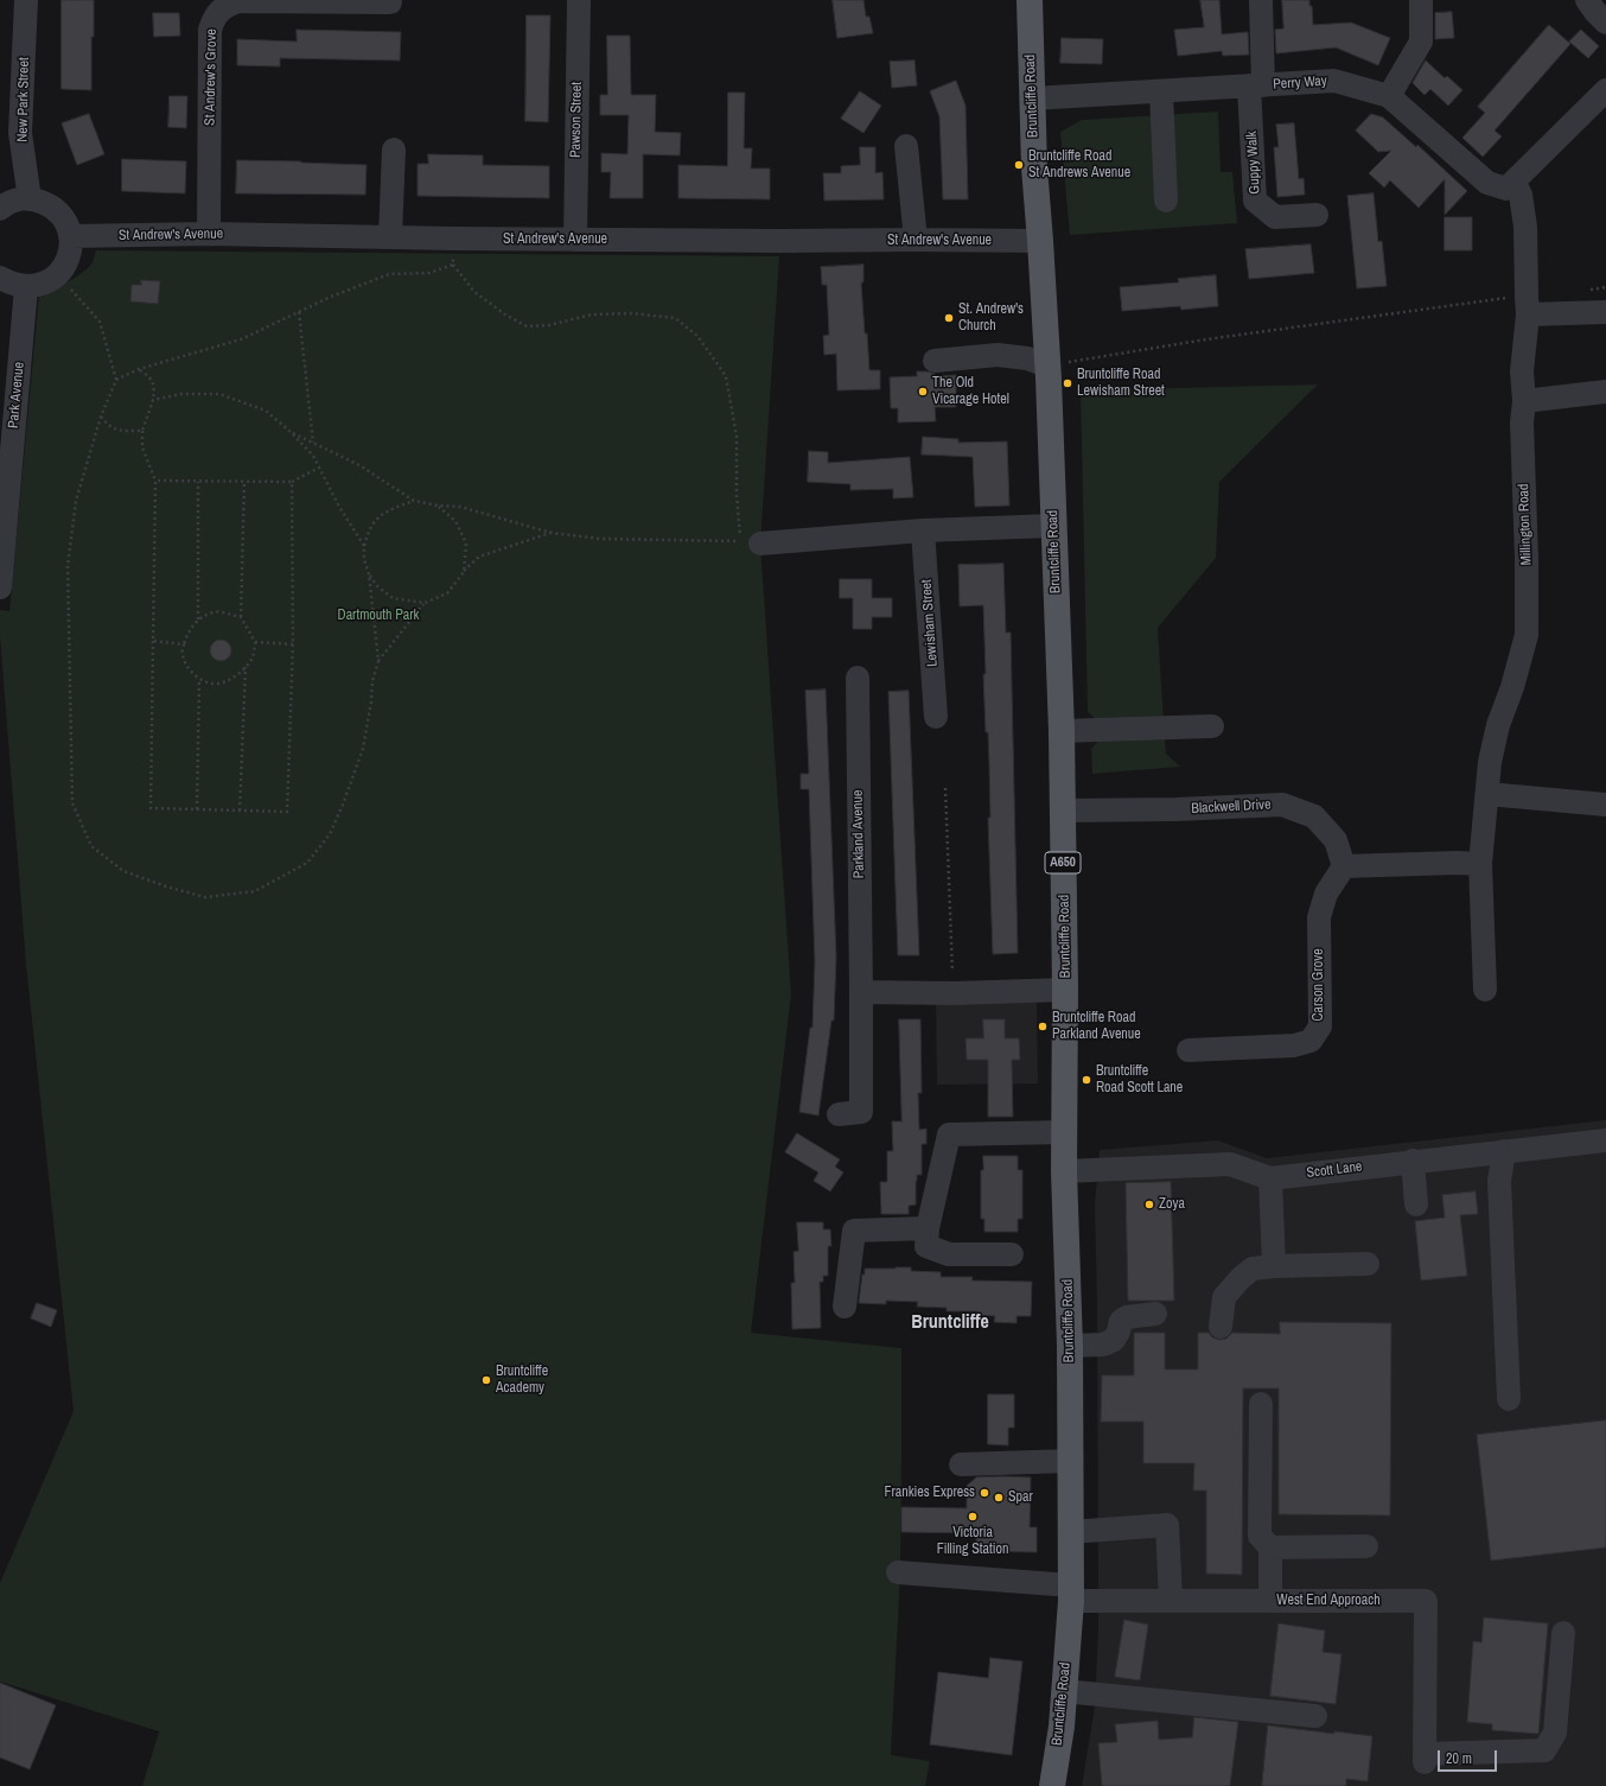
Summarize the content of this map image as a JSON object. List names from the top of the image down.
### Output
{
  "streets": {
    "main road": ["Bruntcliffe Road", "A650"],
    "street": [
      "St Andrew's Grove",
      "Perry Way",
      "New Park Street",
      "Pawson Street",
      "Guppy Walk",
      "St Andrew's Avenue",
      "Park Avenue",
      "Millington Road",
      "Lewisham Street",
      "Blackwell Drive",
      "Parkland Avenue",
      "Carson Grove",
      "Scott Lane",
      "West End Approach"
    ]
  },
  "crossings": [
    ["St Andrew's Grove", "St Andrew's Avenue"],
    ["Perry Way", "Bruntcliffe Road"],
    ["Perry Way", "Guppy Walk"],
    ["Perry Way", "Millington Road"],
    ["Bruntcliffe Road", "St Andrew's Avenue"],
    ["Bruntcliffe Road", "Blackwell Drive"],
    ["Bruntcliffe Road", "Scott Lane"],
    ["Bruntcliffe Road", "West End Approach"],
    ["Pawson Street", "St Andrew's Avenue"],
    ["Blackwell Drive", "Carson Grove"]
  ],
  "districts": ["Bruntcliffe"],
  "parks": ["Dartmouth Park"],
  "places": [
    "Bruntcliffe Road St Andrews Avenue",
    "St. Andrew's Church",
    "Bruntcliffe Road Lewisham Street",
    "The Old Vicarage Hotel",
    "Bruntcliffe Road Parkland Avenue",
    "Bruntcliffe Road Scott Lane",
    "Zoya",
    "Bruntcliffe Academy",
    "Frankies Express",
    "Spar",
    "Victoria Filling Station"
  ],
  "scale_bar": "20 m"
}
